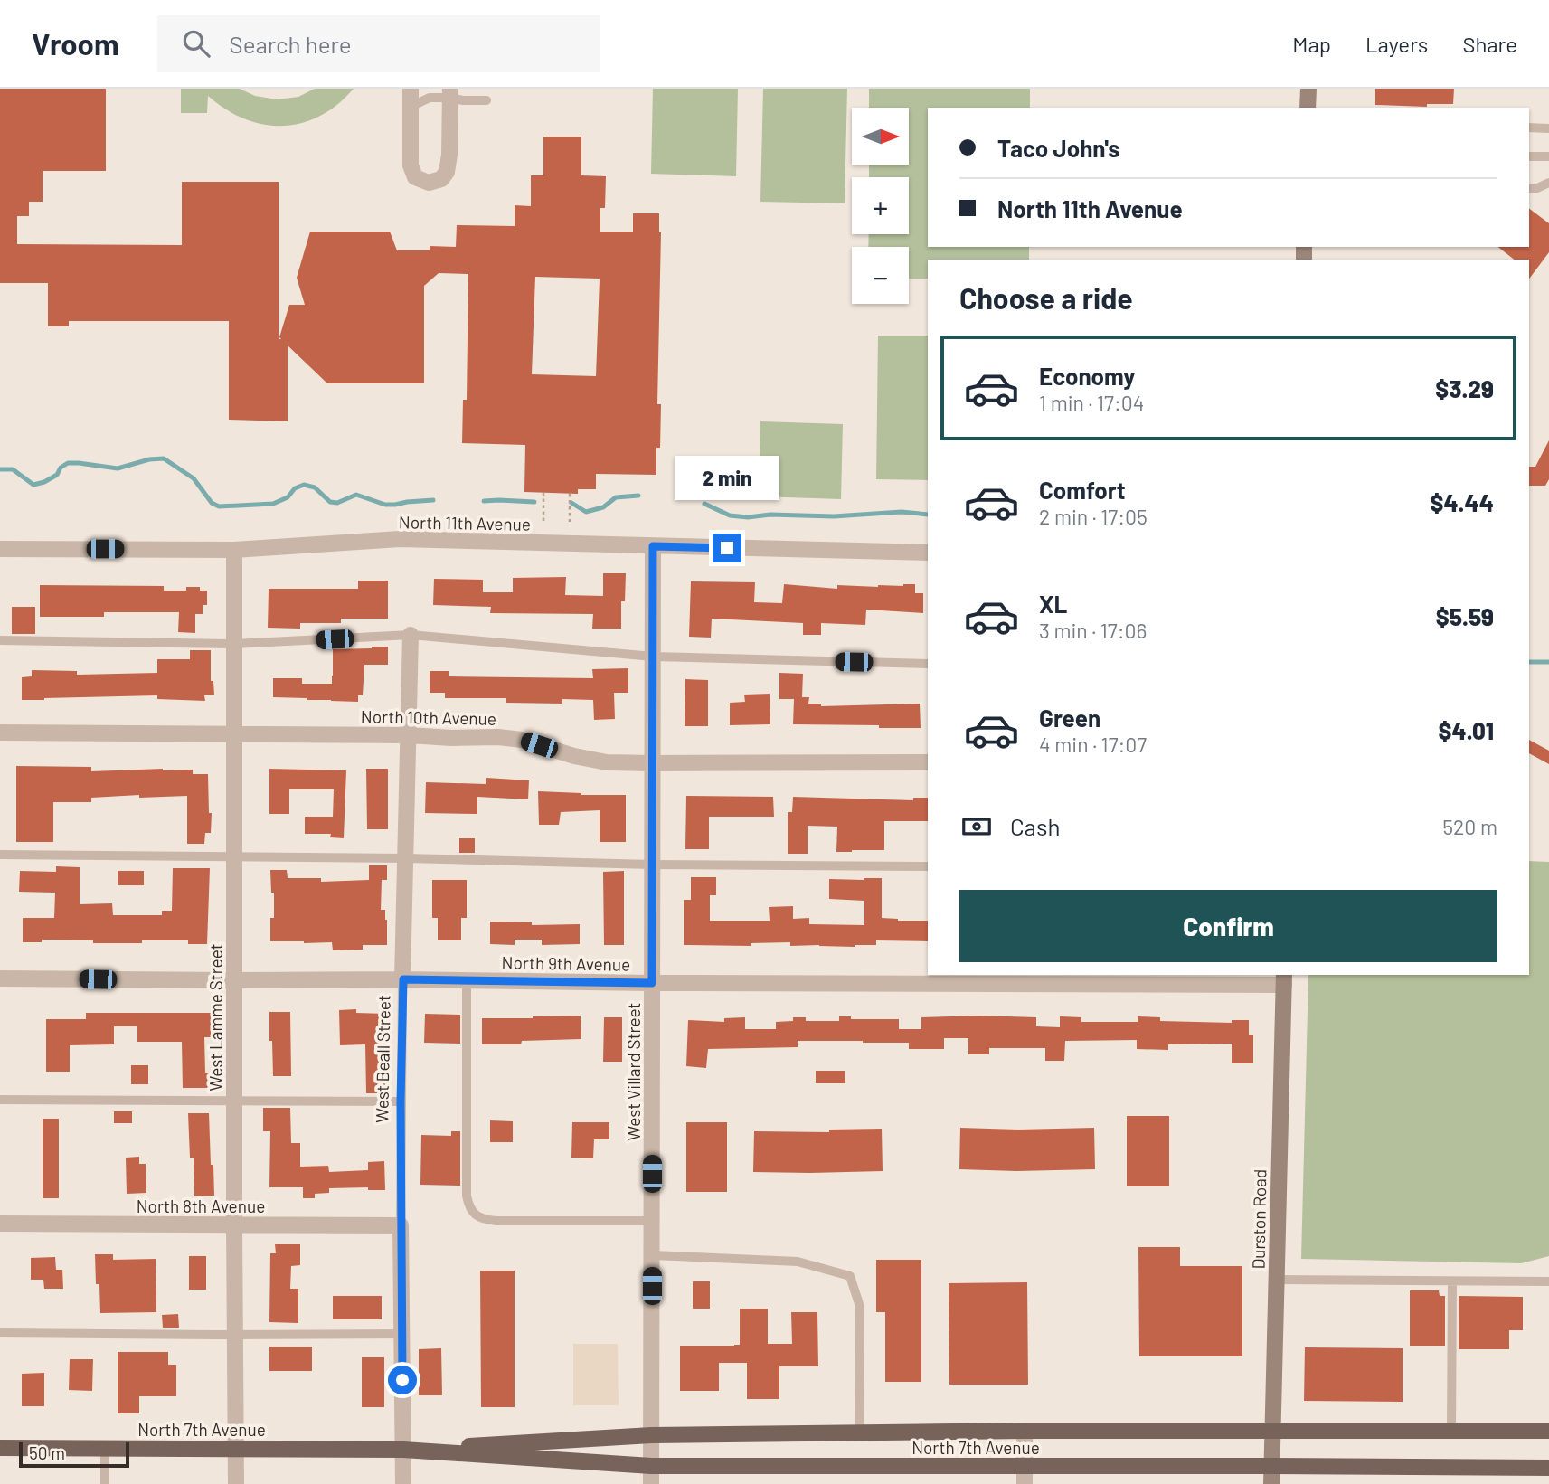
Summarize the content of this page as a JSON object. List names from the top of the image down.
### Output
{
  "streets": {
    "main road": ["Durston Road", "North 7th Avenue"],
    "street": [
      "North 11th Avenue",
      "North 10th Avenue",
      "North 9th Avenue",
      "West Lamme Street",
      "West Beall Street",
      "West Villard Street",
      "North 8th Avenue"
    ]
  },
  "crossings": [
    ["North 11th Avenue", "West Lamme Street"],
    ["North 11th Avenue", "West Villard Street"],
    ["North 10th Avenue", "West Lamme Street"],
    ["North 10th Avenue", "West Beall Street"],
    ["North 10th Avenue", "West Villard Street"],
    ["North 9th Avenue", "West Lamme Street"],
    ["North 9th Avenue", "West Beall Street"],
    ["North 9th Avenue", "West Villard Street"],
    ["North 9th Avenue", "Durston Road"],
    ["West Lamme Street", "North 8th Avenue"],
    ["West Lamme Street", "North 7th Avenue"],
    ["West Beall Street", "North 8th Avenue"],
    ["West Beall Street", "North 7th Avenue"],
    ["West Villard Street", "North 7th Avenue"],
    ["Durston Road", "North 7th Avenue"]
  ],
  "scale_bar": "50 m",
  "north": "right",
  "page": {
    "header": "Vroom",
    "search": "Search here",
    "nav": ["Map", "Layers", "Share"],
    "map_buttons": ["+", "−"],
    "banner": ["Taco John's", "North 11th Avenue"],
    "heading": "Choose a ride",
    "list": [
      {
        "name": "Economy",
        "note": "1 min · 17:04",
        "value": "$3.29"
      },
      {
        "name": "Comfort",
        "note": "2 min · 17:05",
        "value": "$4.44"
      },
      {
        "name": "XL",
        "note": "3 min · 17:06",
        "value": "$5.59"
      },
      {
        "name": "Green",
        "note": "4 min · 17:07",
        "value": "$4.01"
      }
    ],
    "bubble": "2 min",
    "pay": ["Cash", "520 m"],
    "buttons": "Confirm",
    "scale": "50 m"
  }
}
